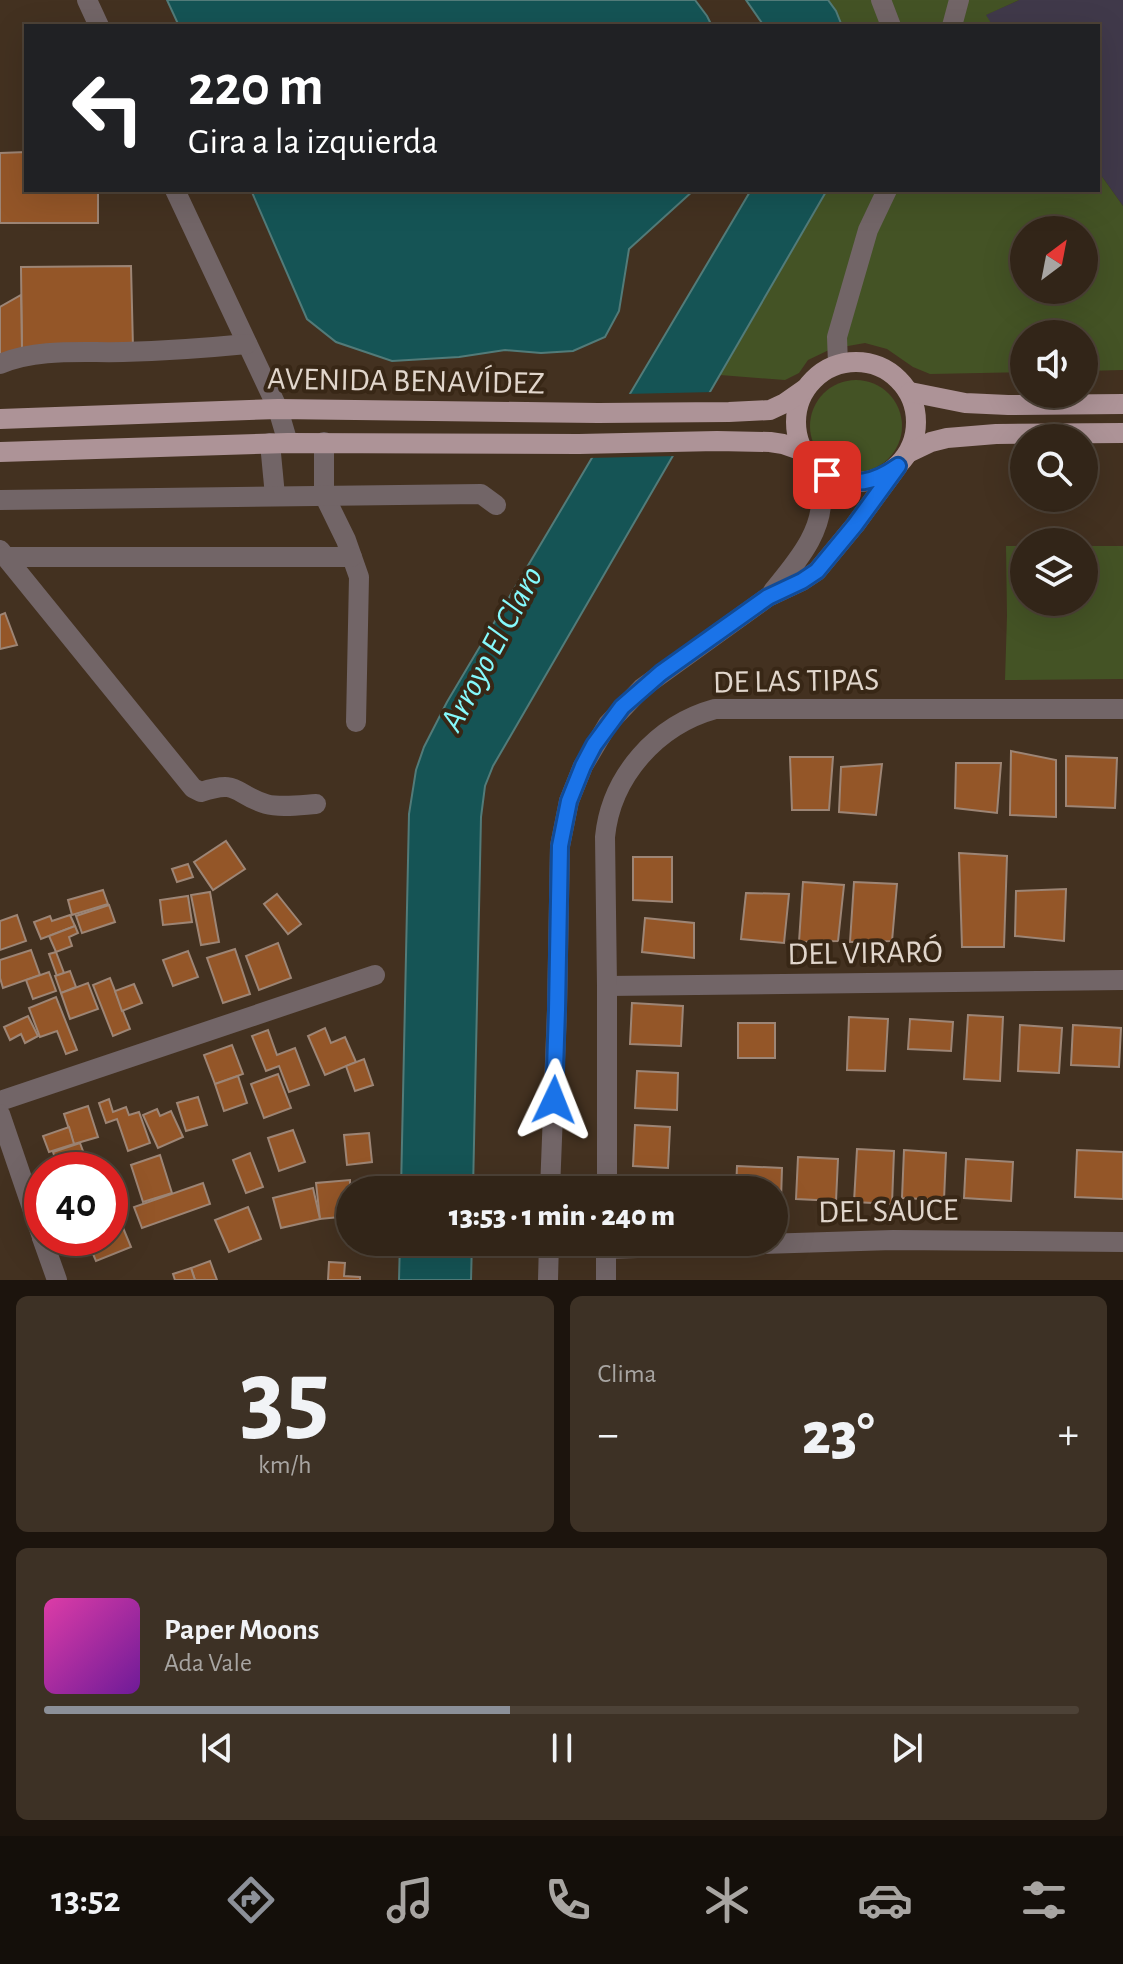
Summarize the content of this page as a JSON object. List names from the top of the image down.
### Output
{
  "streets": {
    "main road": ["AVENIDA BENAVÍDEZ"],
    "street": ["DE LAS TIPAS", "DEL VIRARÓ", "DEL SAUCE"]
  },
  "crossings": [
    ["DE LAS TIPAS", "DEL VIRARÓ"]
  ],
  "water": ["Arroyo El Claro"],
  "north": "top right",
  "page": {
    "turn": ["220 m", "Gira a la izquierda"],
    "limit": "40",
    "trip": "13:53 · 1 min · 240 m",
    "tile": [
      ["35", "km/h"],
      "Clima"
    ],
    "heat": ["−", "23°", "+"],
    "song": ["Paper Moons", "Ada Vale"],
    "tabs": "13:52"
  }
}
